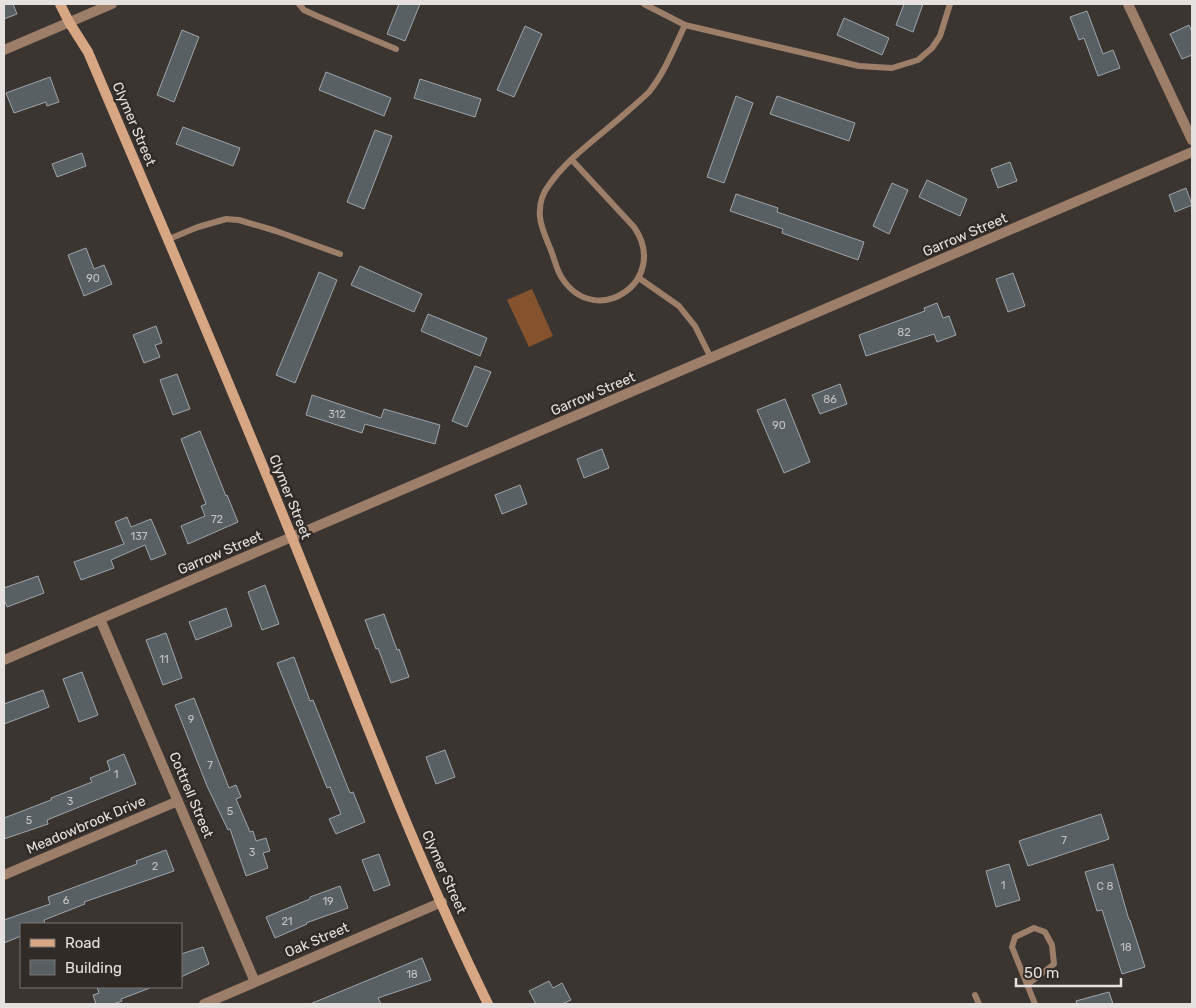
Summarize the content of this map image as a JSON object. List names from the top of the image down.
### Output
{
  "streets": {
    "street": [
      "Clymer Street",
      "Garrow Street",
      "Cottrell Street",
      "Meadowbrook Drive",
      "Oak Street"
    ]
  },
  "crossings": [
    ["Clymer Street", "Garrow Street"],
    ["Clymer Street", "Oak Street"],
    ["Garrow Street", "Cottrell Street"],
    ["Cottrell Street", "Meadowbrook Drive"],
    ["Cottrell Street", "Oak Street"]
  ],
  "house_numbers": [
    "90",
    "82",
    "86",
    "312",
    "90",
    "72",
    "137",
    "11",
    "9",
    "7",
    "1",
    "3",
    "5",
    "5",
    "7",
    "3",
    "2",
    "1",
    "C 8",
    "6",
    "19",
    "21",
    "18",
    "18"
  ],
  "legend": ["Road", "Building"],
  "scale_bar": "50 m"
}
